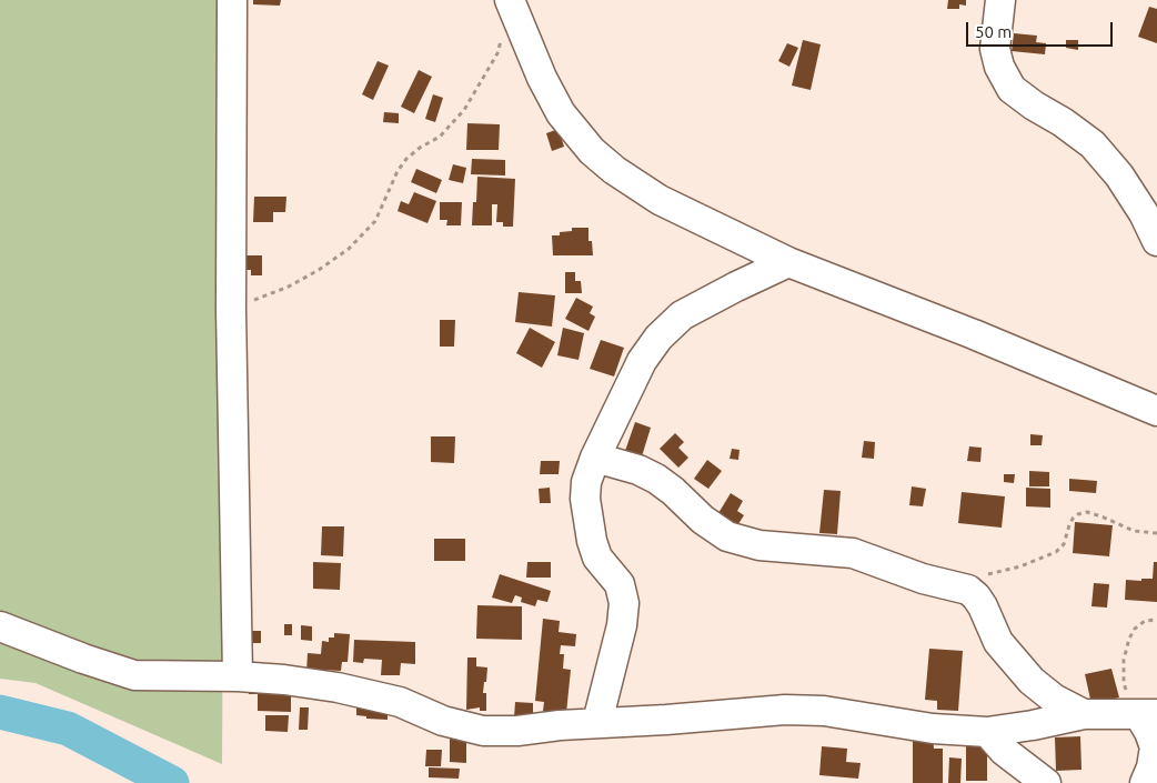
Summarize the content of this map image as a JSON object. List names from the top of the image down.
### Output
{
  "scale_bar": "50 m"
}
